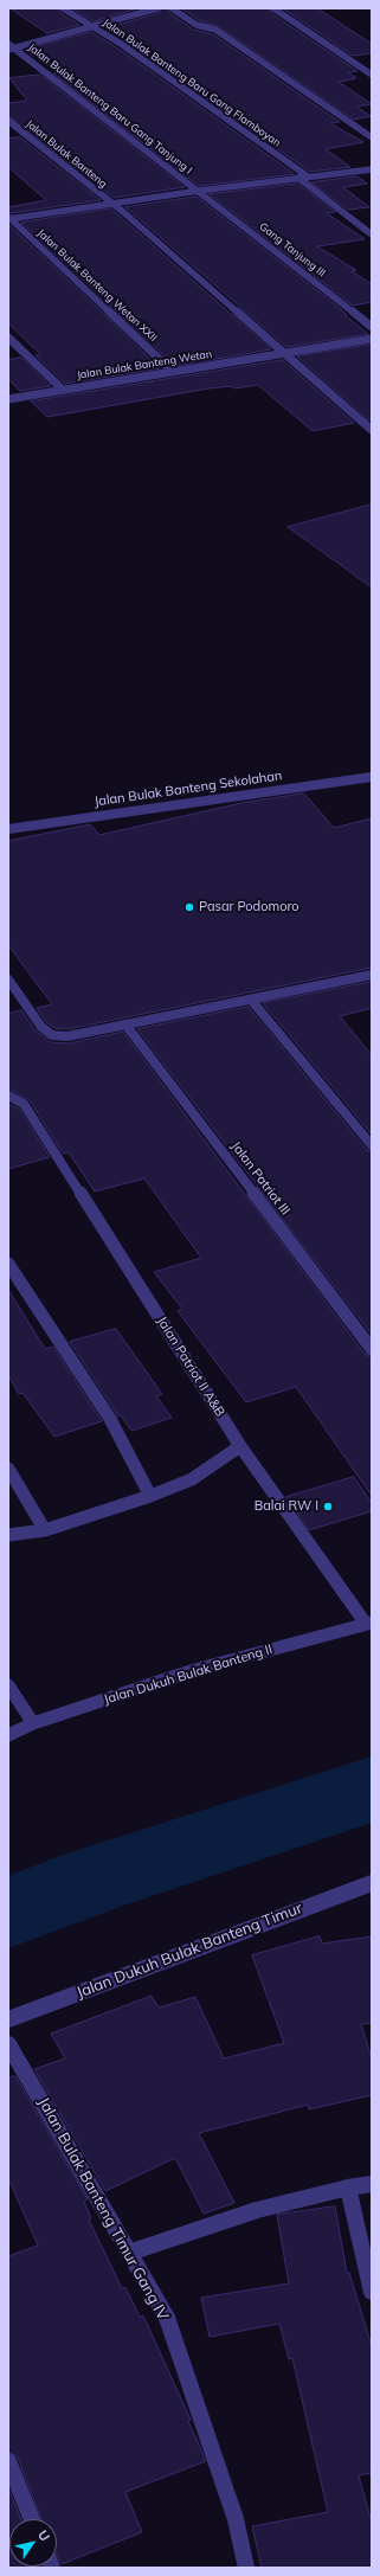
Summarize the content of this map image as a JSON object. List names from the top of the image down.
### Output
{
  "streets": {
    "street": [
      "Jalan Bulak Banteng Baru Gang Flamboyan",
      "Jalan Bulak Banteng Baru Gang Tanjung I",
      "Jalan Bulak Banteng",
      "Gang Tanjung III",
      "Jalan Bulak Banteng Wetan XXII",
      "Jalan Bulak Banteng Wetan",
      "Jalan Bulak Banteng Sekolahan",
      "Jalan Patriot III",
      "Jalan Patriot II A&B",
      "Jalan Dukuh Bulak Banteng II",
      "Jalan Dukuh Bulak Banteng Timur",
      "Jalan Bulak Banteng Timur Gang IV"
    ]
  },
  "crossings": [
    ["Jalan Bulak Banteng Baru Gang Tanjung I", "Gang Tanjung III"],
    ["Jalan Bulak Banteng", "Jalan Bulak Banteng Wetan"],
    ["Jalan Bulak Banteng Wetan XXII", "Jalan Bulak Banteng Wetan"],
    ["Jalan Patriot II A&B", "Jalan Dukuh Bulak Banteng II"]
  ],
  "places": ["Pasar Podomoro", "Balai RW I"],
  "north": "top right"
}
